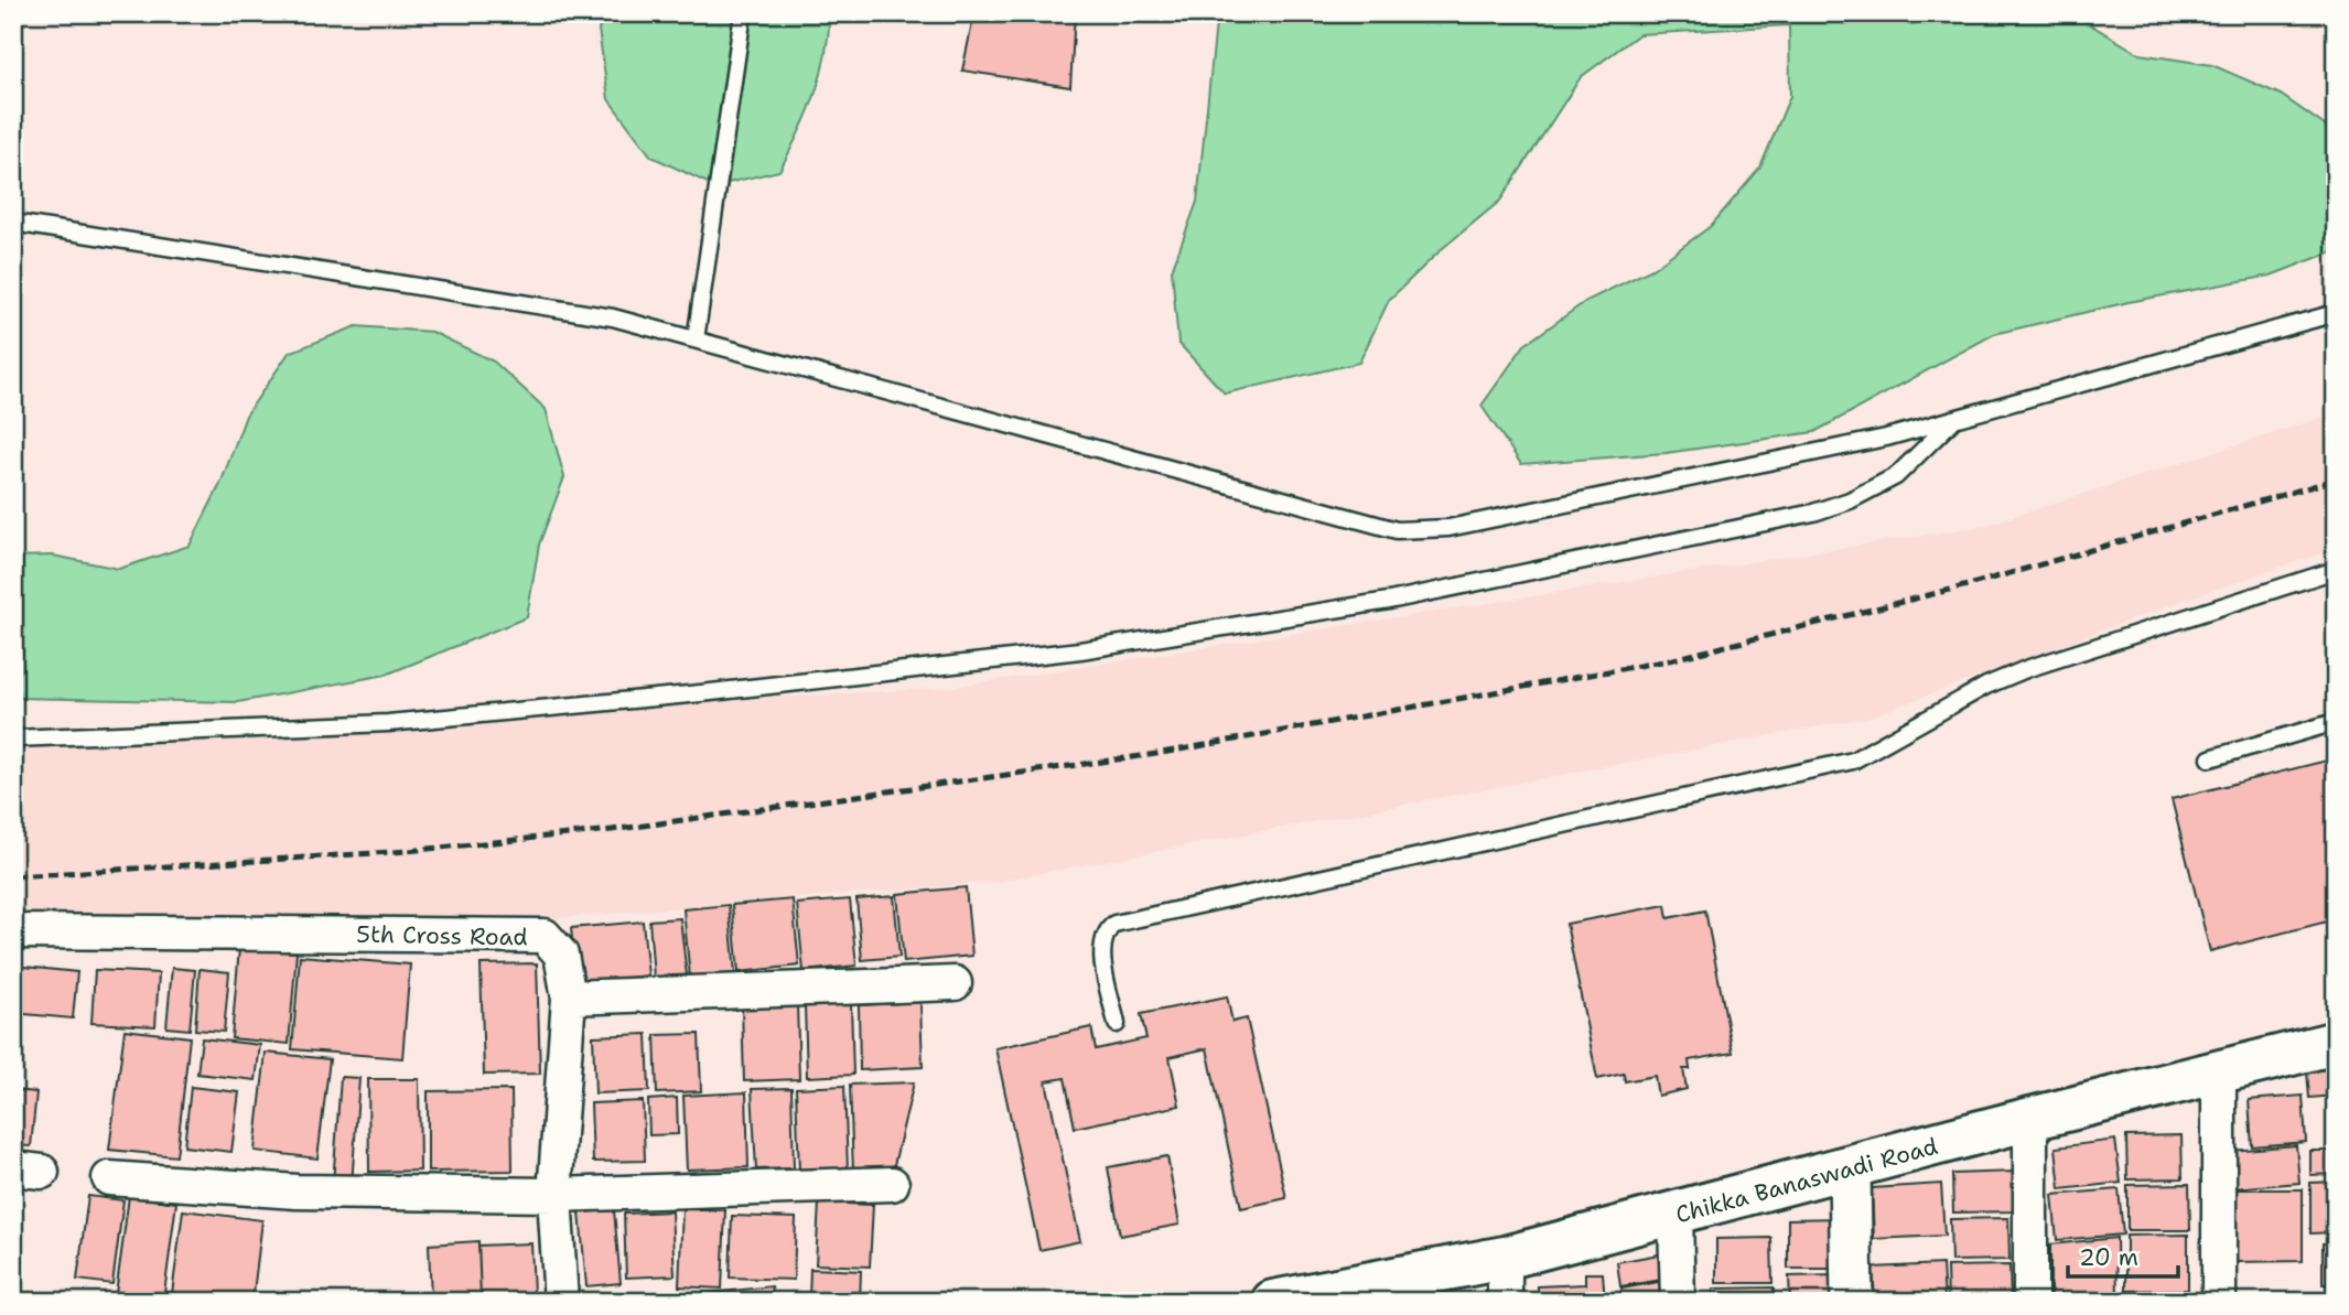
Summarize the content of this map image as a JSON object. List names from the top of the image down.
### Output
{
  "streets": {
    "main road": ["Chikka Banaswadi Road"],
    "street": ["5th Cross Road"]
  },
  "scale_bar": "20 m"
}
